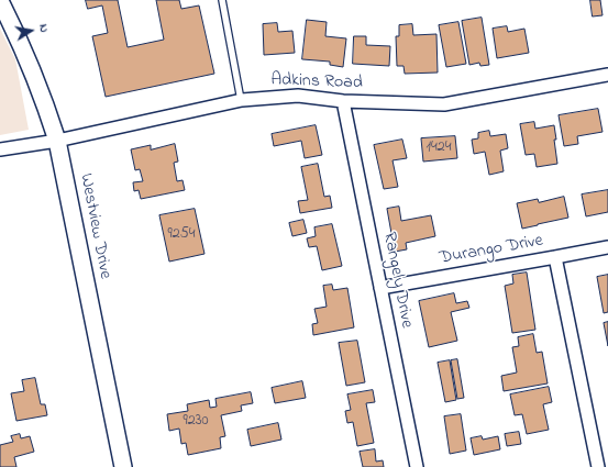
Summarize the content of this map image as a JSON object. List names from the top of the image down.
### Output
{
  "streets": {
    "main road": ["Westview Drive"],
    "street": ["Adkins Road", "Durango Drive", "Rangely Drive"]
  },
  "crossings": [
    ["Adkins Road", "Westview Drive"],
    ["Adkins Road", "Rangely Drive"],
    ["Durango Drive", "Rangely Drive"]
  ],
  "house_numbers": ["1424", "9254", "9230"],
  "north": "right"
}
